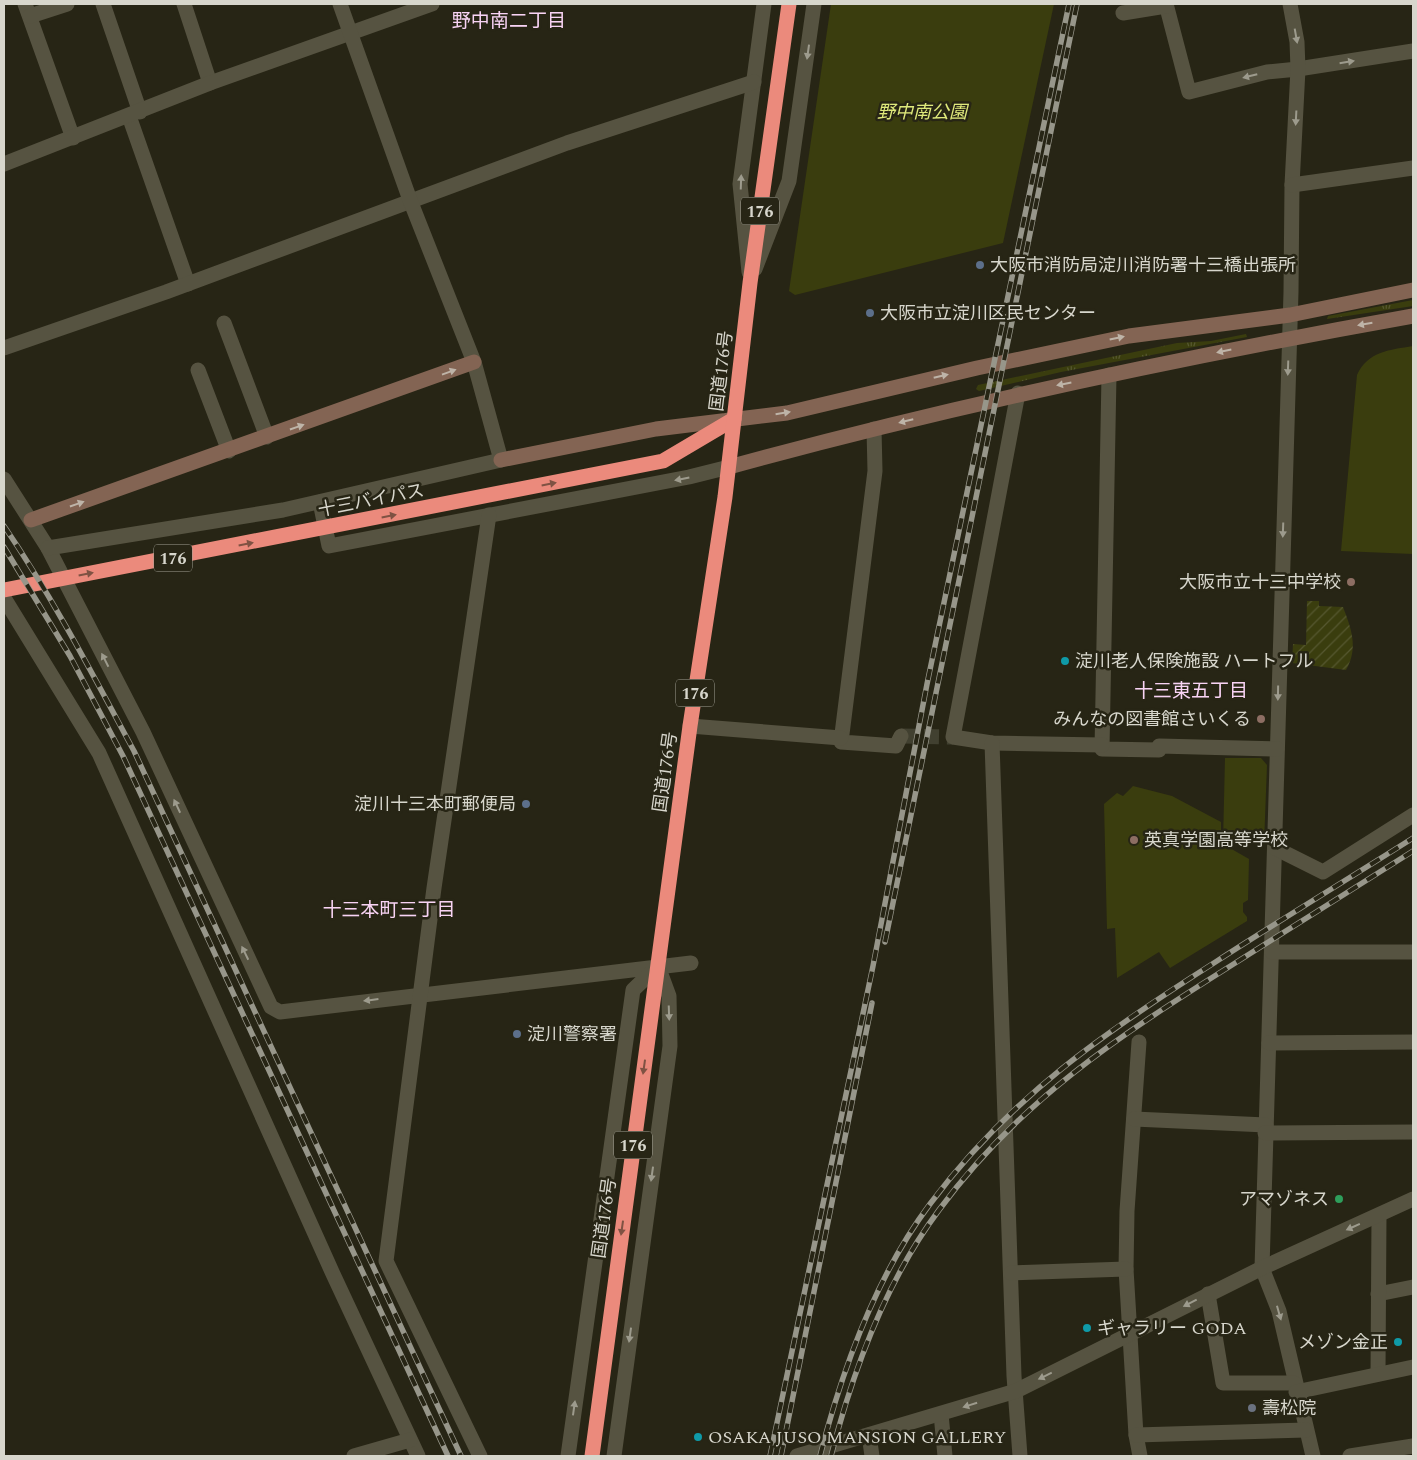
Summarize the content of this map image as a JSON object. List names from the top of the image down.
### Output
{
  "streets": {
    "highway": ["176", "国道176号", "十三バイパス"]
  },
  "crossings": [
    ["国道176号", "十三バイパス"]
  ],
  "one_way": ["十三バイパス"],
  "districts": ["野中南二丁目", "十三東五丁目", "十三本町三丁目"],
  "parks": ["野中南公園"],
  "places": [
    "大阪市消防局淀川消防署十三橋出張所",
    "大阪市立淀川区民センター",
    "大阪市立十三中学校",
    "淀川老人保険施設 ハートフル",
    "みんなの図書館さいくる",
    "淀川十三本町郵便局",
    "英真学園高等学校",
    "淀川警察署",
    "アマゾネス",
    "ギャラリー GODA",
    "メゾン金正",
    "壽松院",
    "OSAKA JUSO MANSION GALLERY"
  ]
}
